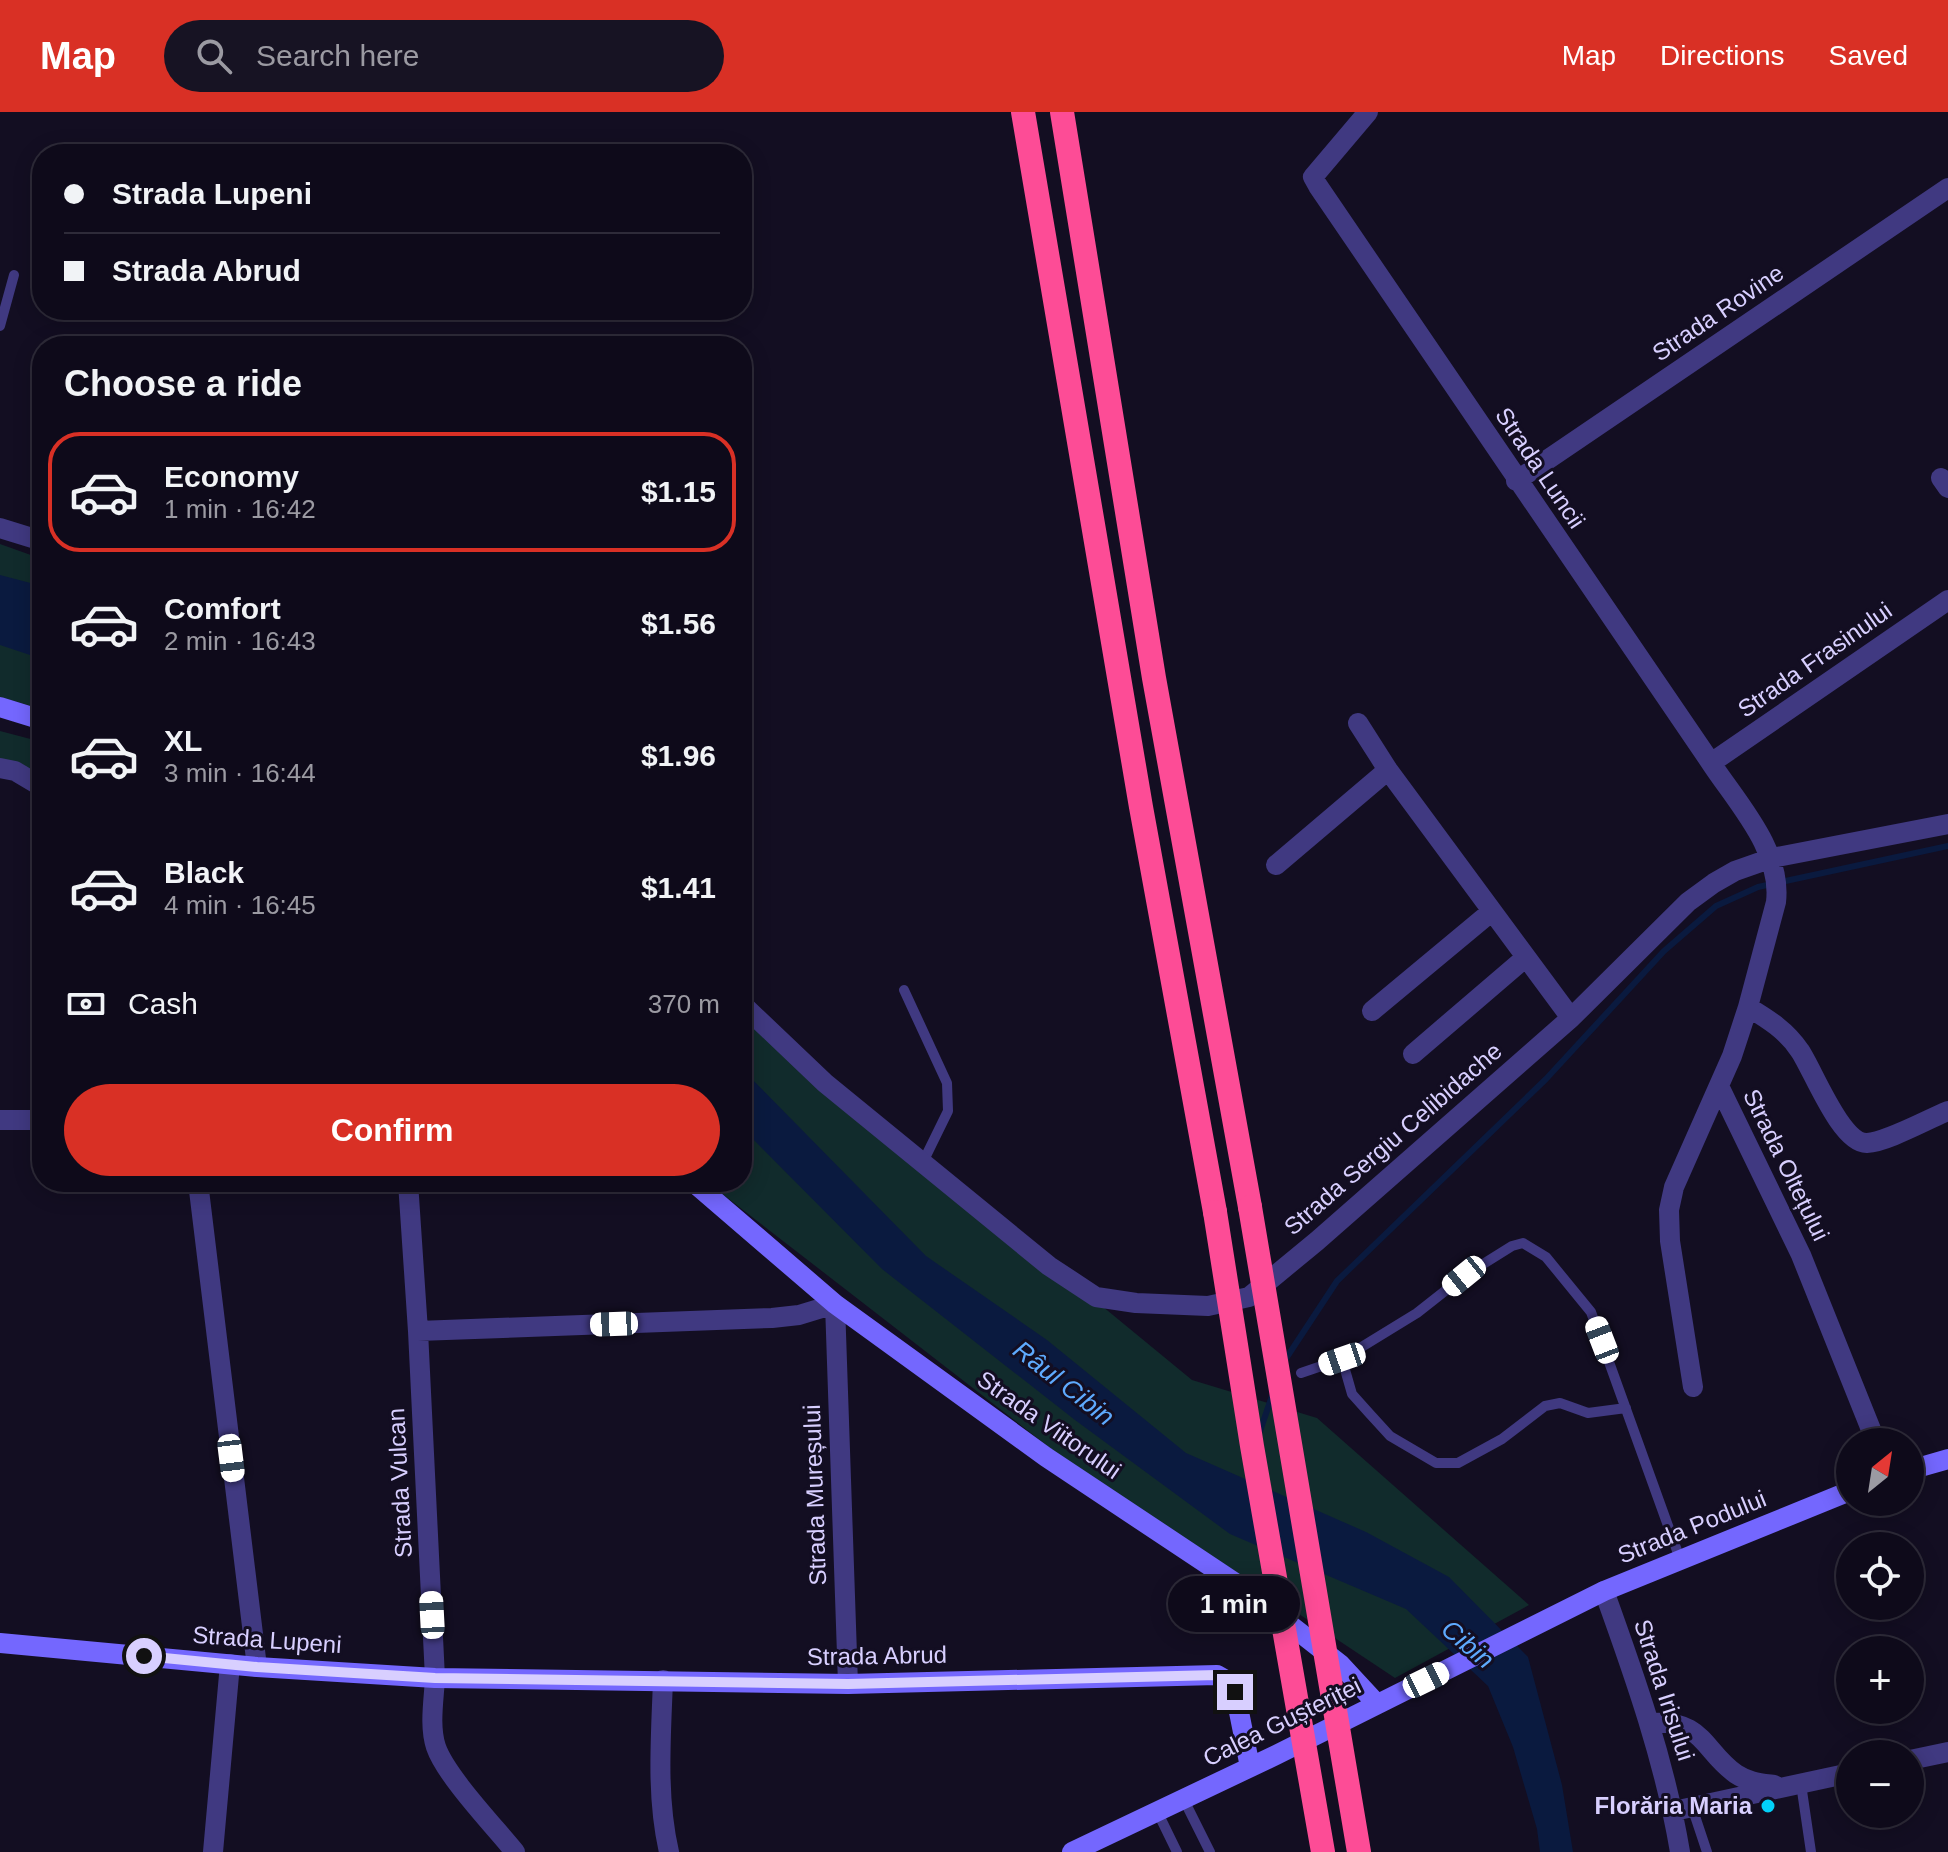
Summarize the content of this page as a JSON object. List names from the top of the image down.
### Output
{
  "streets": {
    "street": [
      "Strada Rovine",
      "Strada Luncii",
      "Strada Frasinului",
      "Strada Sergiu Celibidache",
      "Strada Oltețului",
      "Strada Viitorului",
      "Strada Vulcan",
      "Strada Mureșului",
      "Strada Podului",
      "Strada Lupeni",
      "Strada Abrud",
      "Strada Irisului",
      "Calea Gușteriței"
    ]
  },
  "crossings": [
    ["Strada Rovine", "Strada Luncii"],
    ["Strada Luncii", "Strada Frasinului"],
    ["Strada Luncii", "Strada Sergiu Celibidache"],
    ["Strada Luncii", "Strada Oltețului"],
    ["Strada Sergiu Celibidache", "Strada Oltețului"],
    ["Strada Viitorului", "Strada Mureșului"],
    ["Strada Viitorului", "Calea Gușteriței"],
    ["Strada Vulcan", "Strada Lupeni"],
    ["Strada Vulcan", "Strada Abrud"],
    ["Strada Mureșului", "Strada Abrud"],
    ["Strada Podului", "Strada Irisului"],
    ["Strada Podului", "Calea Gușteriței"],
    ["Strada Lupeni", "Strada Abrud"],
    ["Strada Abrud", "Calea Gușteriței"]
  ],
  "water": ["Râul Cibin", "Cibin"],
  "places": ["Florăria Maria"],
  "north": "top right",
  "page": {
    "header": "Map",
    "search": "Search here",
    "nav": ["Map", "Directions", "Saved"],
    "banner": ["Strada Lupeni", "Strada Abrud"],
    "heading": "Choose a ride",
    "list": [
      {
        "name": "Economy",
        "note": "1 min · 16:42",
        "value": "$1.15"
      },
      {
        "name": "Comfort",
        "note": "2 min · 16:43",
        "value": "$1.56"
      },
      {
        "name": "XL",
        "note": "3 min · 16:44",
        "value": "$1.96"
      },
      {
        "name": "Black",
        "note": "4 min · 16:45",
        "value": "$1.41"
      }
    ],
    "pay": ["Cash", "370 m"],
    "buttons": "Confirm",
    "map_buttons": ["+", "−"],
    "bubble": "1 min"
  }
}
